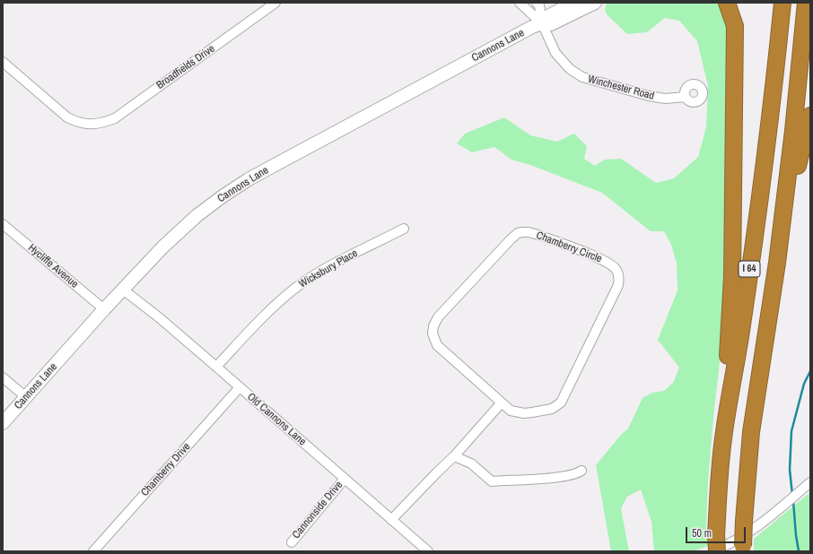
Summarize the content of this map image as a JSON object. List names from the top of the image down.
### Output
{
  "streets": {
    "highway": ["I 64"],
    "main road": ["Cannons Lane"],
    "street": [
      "Broadfields Drive",
      "Winchester Road",
      "Chamberry Circle",
      "Hycliffe Avenue",
      "Wicksbury Place",
      "Old Cannons Lane",
      "Chamberry Drive",
      "Cannonside Drive"
    ]
  },
  "crossings": [
    ["Cannons Lane", "Winchester Road"],
    ["Cannons Lane", "Hycliffe Avenue"],
    ["Cannons Lane", "Old Cannons Lane"],
    ["Wicksbury Place", "Old Cannons Lane"],
    ["Old Cannons Lane", "Chamberry Drive"],
    ["Old Cannons Lane", "Cannonside Drive"]
  ],
  "scale_bar": "50 m"
}
